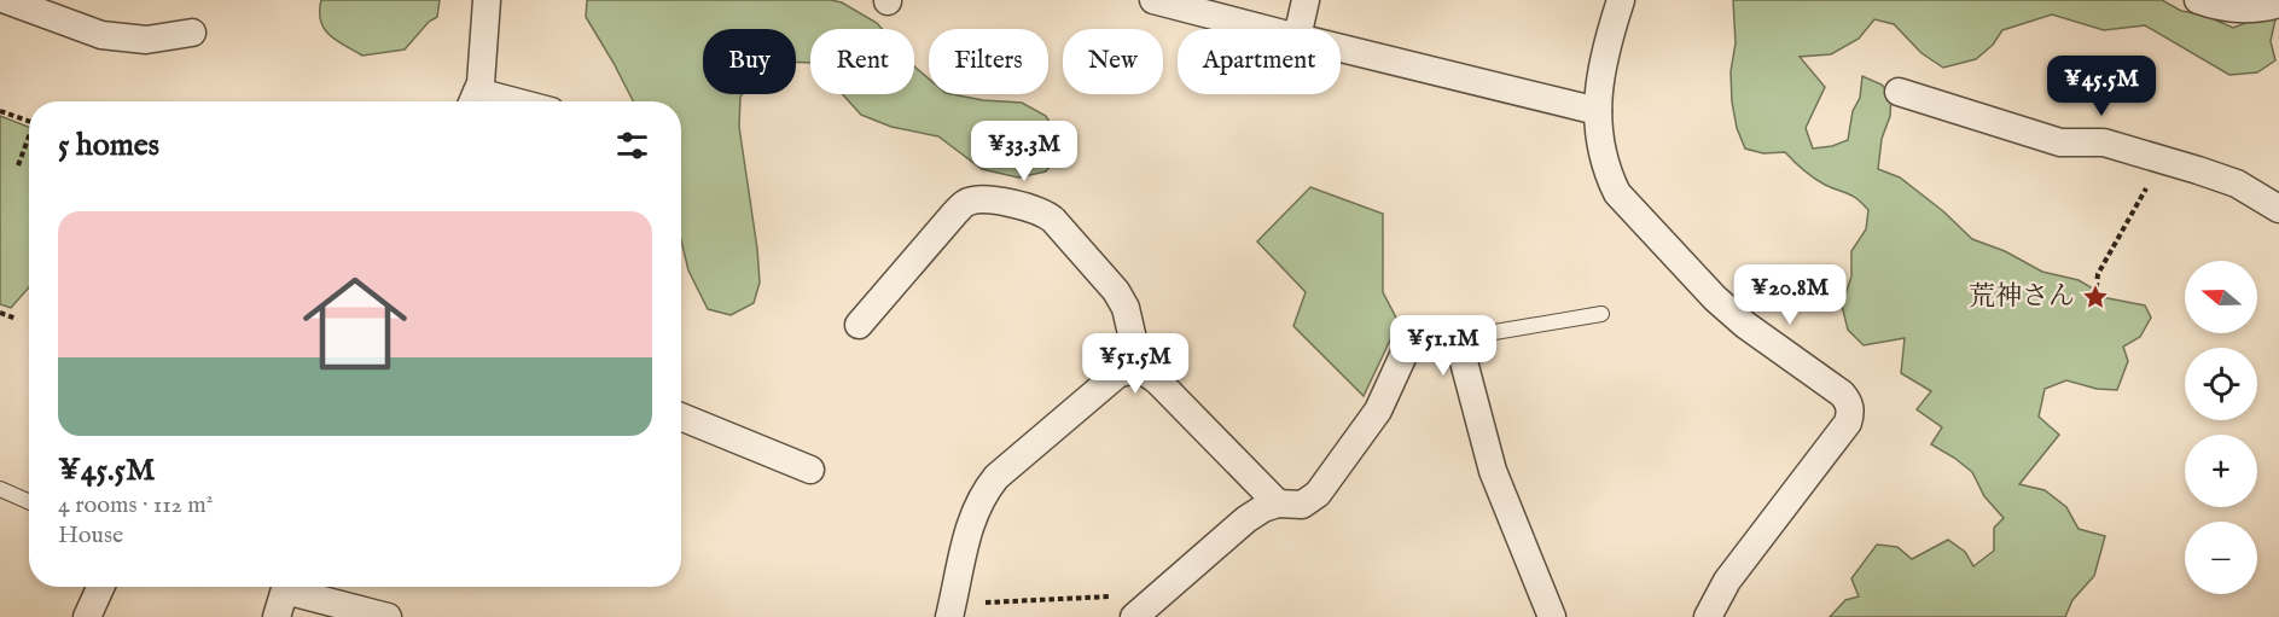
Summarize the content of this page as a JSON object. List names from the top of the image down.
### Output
{
  "places": {
    "place": ["荒神さん"]
  },
  "north": "left",
  "page": {
    "chip": [
      "Buy",
      "Rent",
      "Filters",
      "New",
      "Apartment"
    ],
    "price": [
      "¥45.5M",
      "¥33.3M",
      "¥20.8M",
      "¥51.1M",
      "¥51.5M"
    ],
    "heading": "5 homes",
    "list": [
      {
        "name": "¥45.5M",
        "note": "4 rooms · 112 m² · House"
      }
    ],
    "map_buttons": ["+", "−"]
  }
}
